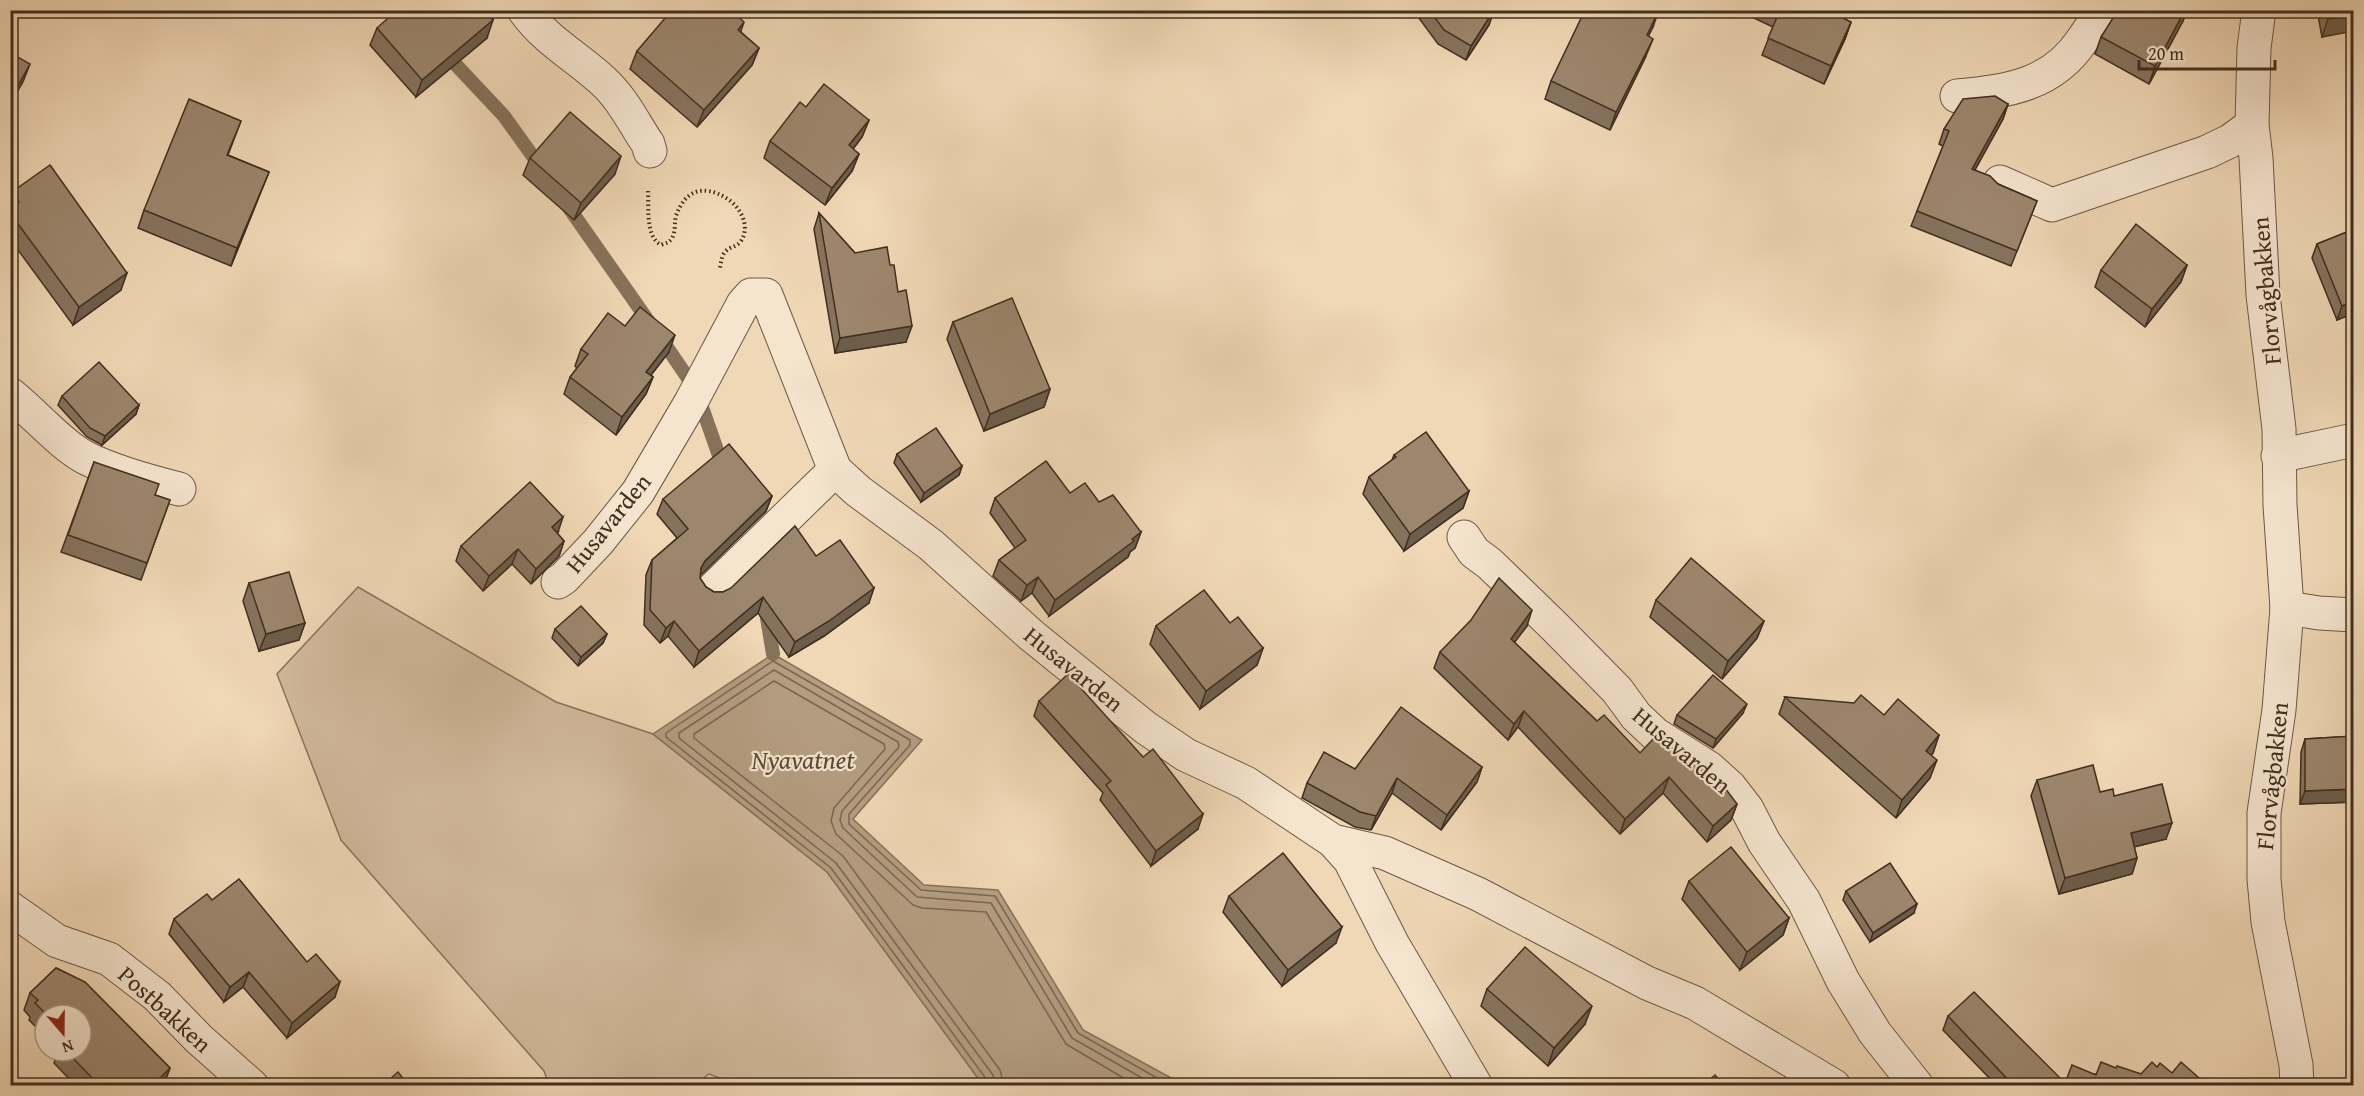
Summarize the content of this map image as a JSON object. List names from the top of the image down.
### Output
{
  "streets": {
    "street": ["Florvågbakken", "Husavarden", "Postbakken"]
  },
  "water": ["Nyavatnet"],
  "scale_bar": "20 m",
  "north": "bottom"
}
